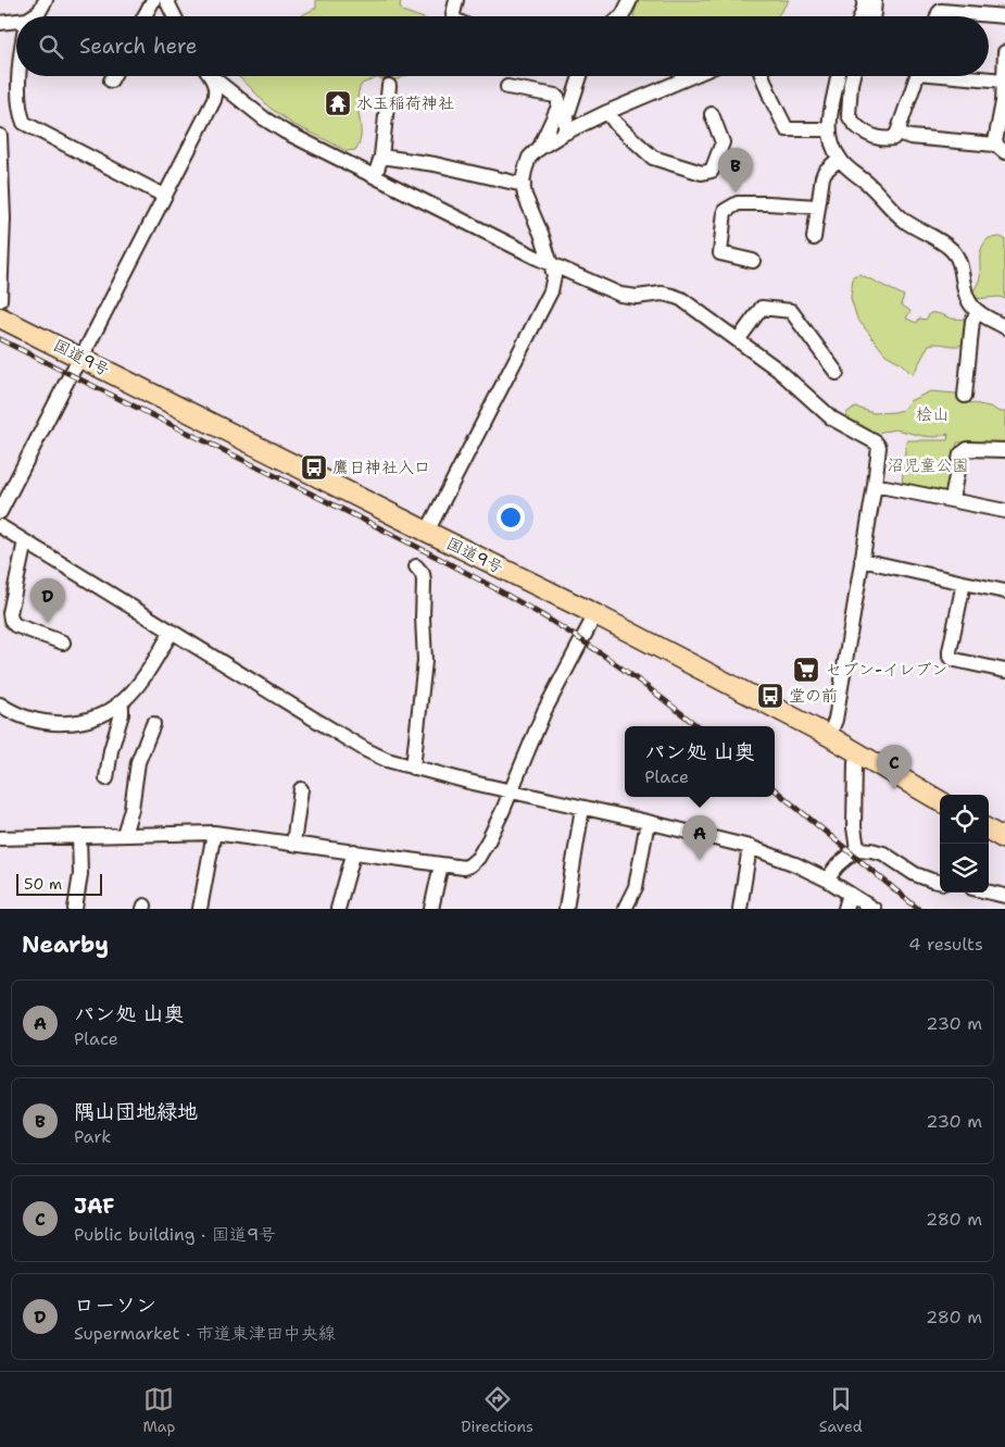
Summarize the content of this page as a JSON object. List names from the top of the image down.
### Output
{
  "streets": {
    "highway": ["国道9号"]
  },
  "parks": ["桧山", "沼児童公園"],
  "places": {
    "temple": ["水玉稲荷神社"],
    "bus stop": ["鷹日神社入口", "堂の前"],
    "supermarket": ["セブン-イレブン"]
  },
  "scale_bar": "50 m",
  "page": {
    "search": "Search here",
    "pins": [
      "B",
      "D",
      "C",
      "A"
    ],
    "popup": ["パン処 山奥", "Place"],
    "scale": "50 m",
    "heading": ["Nearby", "4 results"],
    "list": [
      {
        "mark": "A",
        "name": "パン処 山奥",
        "note": "Place",
        "value": "230 m"
      },
      {
        "mark": "B",
        "name": "隅山団地緑地",
        "note": "Park",
        "value": "230 m"
      },
      {
        "mark": "C",
        "name": "JAF",
        "note": "Public building · 国道9号",
        "value": "280 m"
      },
      {
        "mark": "D",
        "name": "ローソン",
        "note": "Supermarket · 市道東津田中央線",
        "value": "280 m"
      }
    ],
    "nav": ["Map", "Directions", "Saved"]
  }
}
